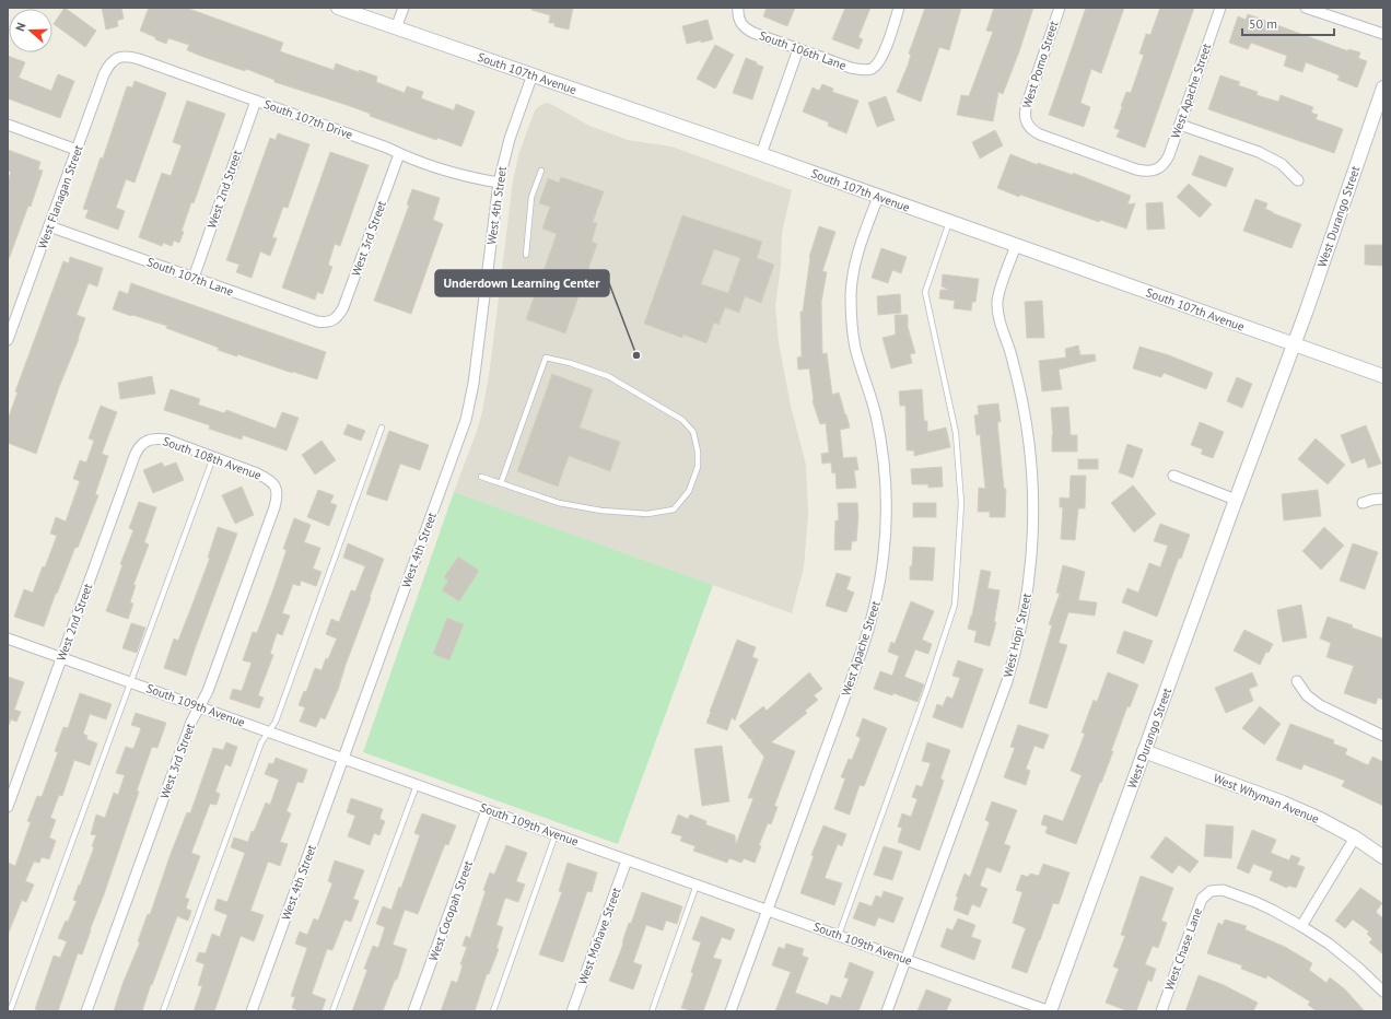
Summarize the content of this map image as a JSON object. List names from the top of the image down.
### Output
{
  "streets": {
    "street": [
      "South 106th Lane",
      "West Pomo Street",
      "South 107th Avenue",
      "West Apache Street",
      "South 107th Drive",
      "West 2nd Street",
      "West Flanagan Street",
      "West 4th Street",
      "West Durango Street",
      "West 3rd Street",
      "South 107th Lane",
      "South 108th Avenue",
      "West Hopi Street",
      "South 109th Avenue",
      "West Whyman Avenue",
      "West Cocopah Street",
      "West Mohave Street",
      "West Chase Lane"
    ]
  },
  "crossings": [
    ["West Pomo Street", "West Apache Street"],
    ["South 107th Avenue", "West Apache Street"],
    ["South 107th Avenue", "West 4th Street"],
    ["South 107th Avenue", "West Durango Street"],
    ["South 107th Avenue", "West Hopi Street"],
    ["West Apache Street", "South 109th Avenue"],
    ["South 107th Drive", "West 2nd Street"],
    ["South 107th Drive", "West Flanagan Street"],
    ["South 107th Drive", "West 4th Street"],
    ["South 107th Drive", "West 3rd Street"],
    ["West 2nd Street", "South 107th Lane"],
    ["West 2nd Street", "South 108th Avenue"],
    ["West 2nd Street", "South 109th Avenue"],
    ["West Flanagan Street", "South 107th Lane"],
    ["West 4th Street", "South 109th Avenue"],
    ["West Durango Street", "South 109th Avenue"],
    ["West Durango Street", "West Whyman Avenue"],
    ["West 3rd Street", "South 107th Lane"],
    ["West 3rd Street", "South 108th Avenue"],
    ["West 3rd Street", "South 109th Avenue"],
    ["West Hopi Street", "South 109th Avenue"],
    ["South 109th Avenue", "West Cocopah Street"],
    ["South 109th Avenue", "West Mohave Street"]
  ],
  "places": ["Underdown Learning Center"],
  "scale_bar": "50 m",
  "north": "left"
}
